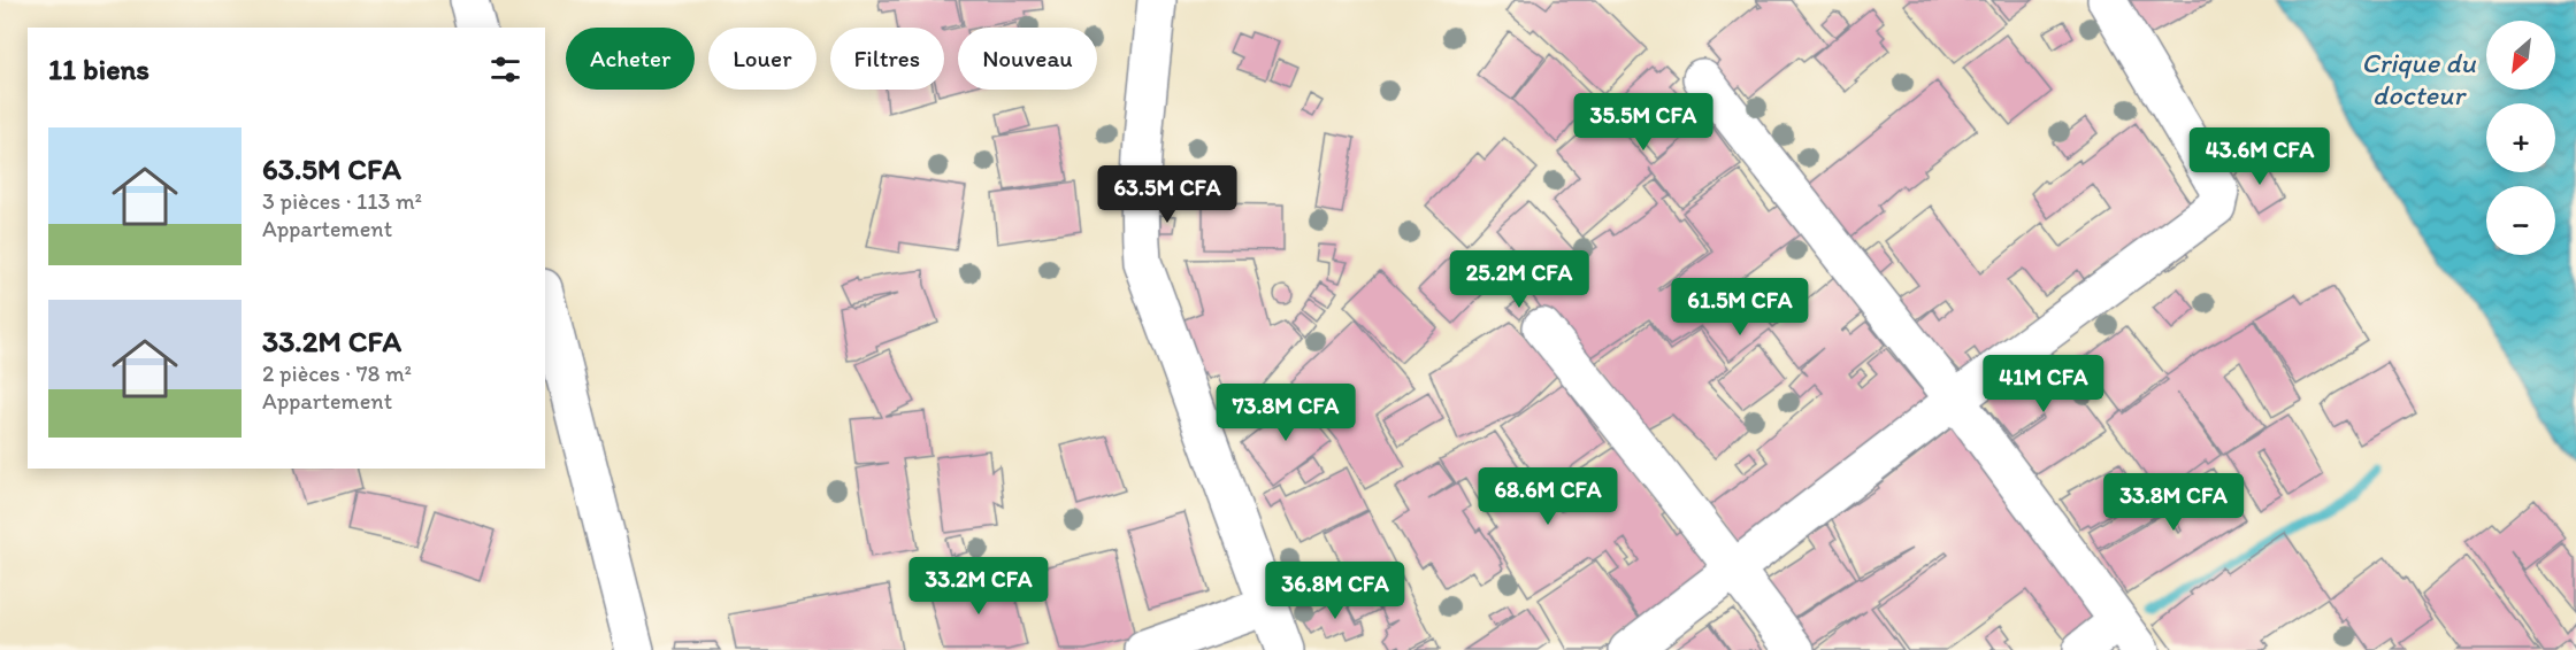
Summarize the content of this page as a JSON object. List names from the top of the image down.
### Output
{
  "water": ["Crique du docteur"],
  "north": "bottom left",
  "page": {
    "map_buttons": ["+", "−"],
    "chip": [
      "Acheter",
      "Louer",
      "Filtres",
      "Nouveau"
    ],
    "heading": "11 biens",
    "price": [
      "35.5M CFA",
      "43.6M CFA",
      "63.5M CFA",
      "25.2M CFA",
      "61.5M CFA",
      "41M CFA",
      "73.8M CFA",
      "68.6M CFA",
      "33.8M CFA",
      "33.2M CFA",
      "36.8M CFA"
    ],
    "list": [
      {
        "name": "63.5M CFA",
        "note": "3 pièces · 113 m² · Appartement"
      },
      {
        "name": "33.2M CFA",
        "note": "2 pièces · 78 m² · Appartement"
      }
    ]
  }
}
